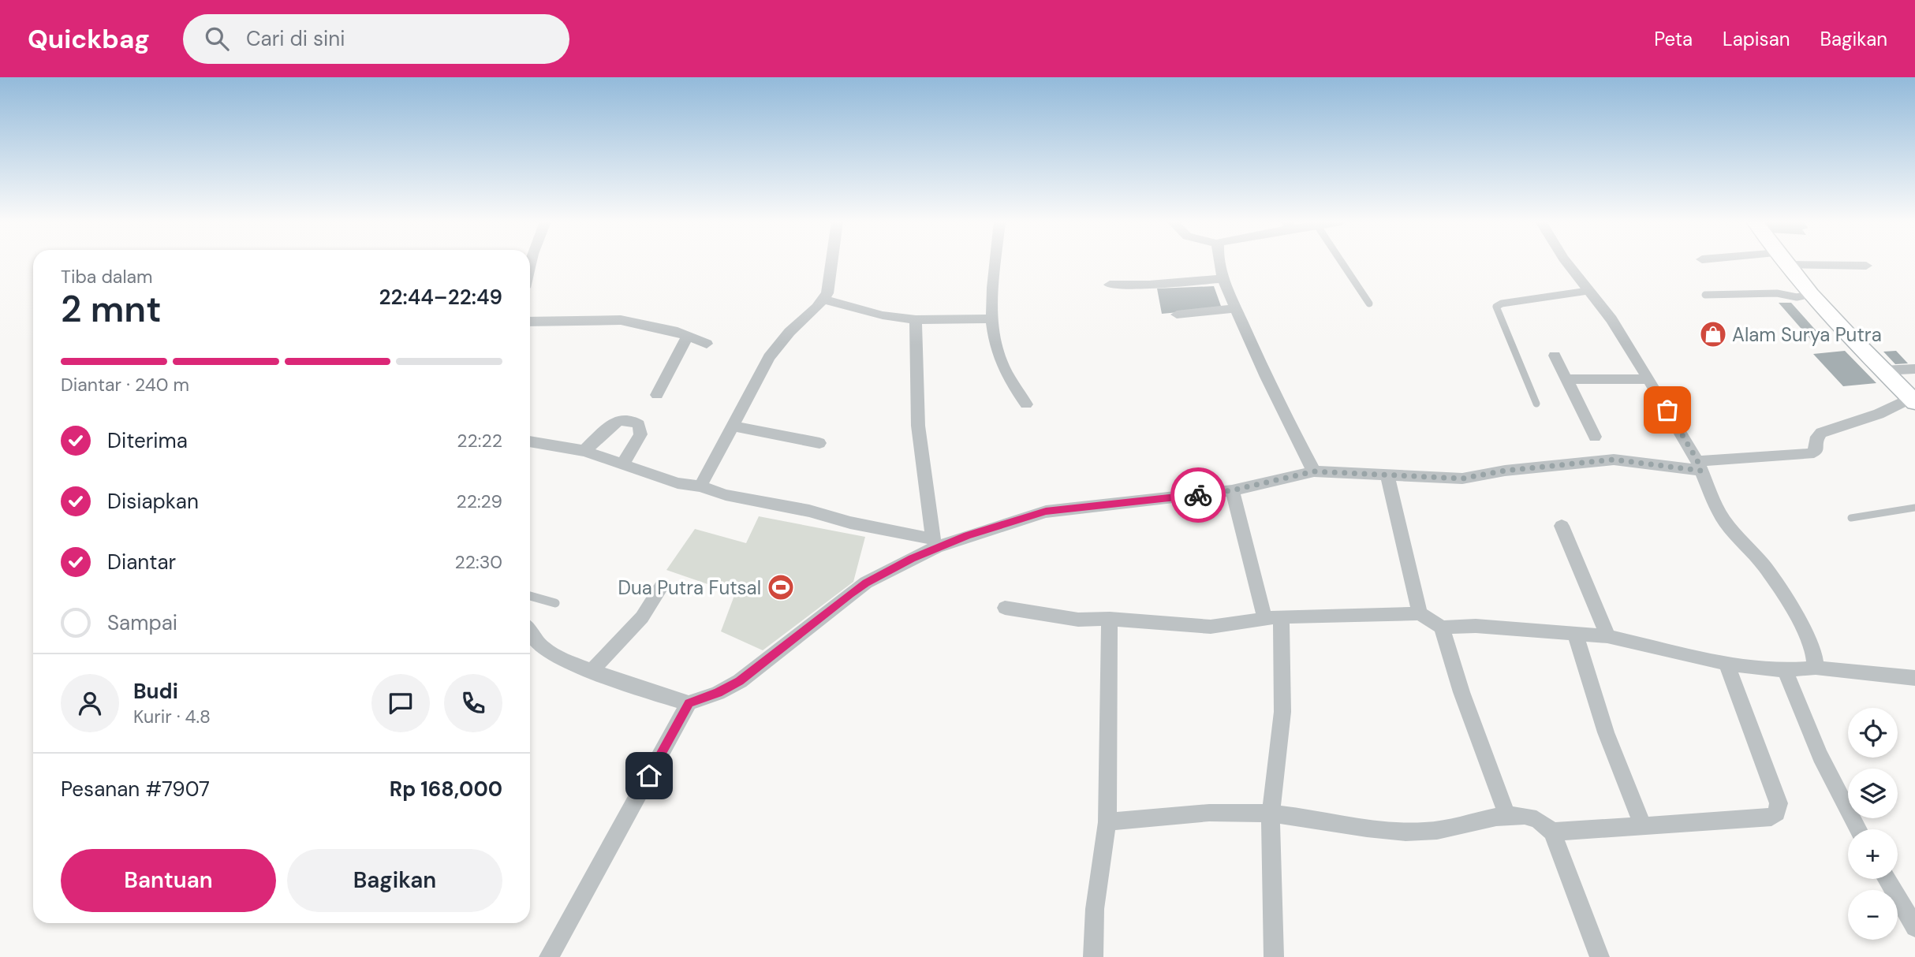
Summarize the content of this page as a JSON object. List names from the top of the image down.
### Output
{
  "places": {
    "shop": ["Alam Surya Putra"],
    "sports": ["Dua Putra Futsal"]
  },
  "page": {
    "header": "Quickbag",
    "search": "Cari di sini",
    "nav": ["Peta", "Lapisan", "Bagikan"],
    "heading": ["2 mnt", "Tiba dalam", "22:44–22:49"],
    "panel": [
      "Budi",
      "Kurir · 4.8",
      "Pesanan #7907",
      "Rp 168,000"
    ],
    "bar": "Diantar · 240 m",
    "list": [
      ["Diterima", "22:22"],
      ["Disiapkan", "22:29"],
      ["Diantar", "22:30"],
      "Sampai"
    ],
    "map_buttons": ["+", "−"],
    "buttons": ["Bantuan", "Bagikan"]
  }
}
